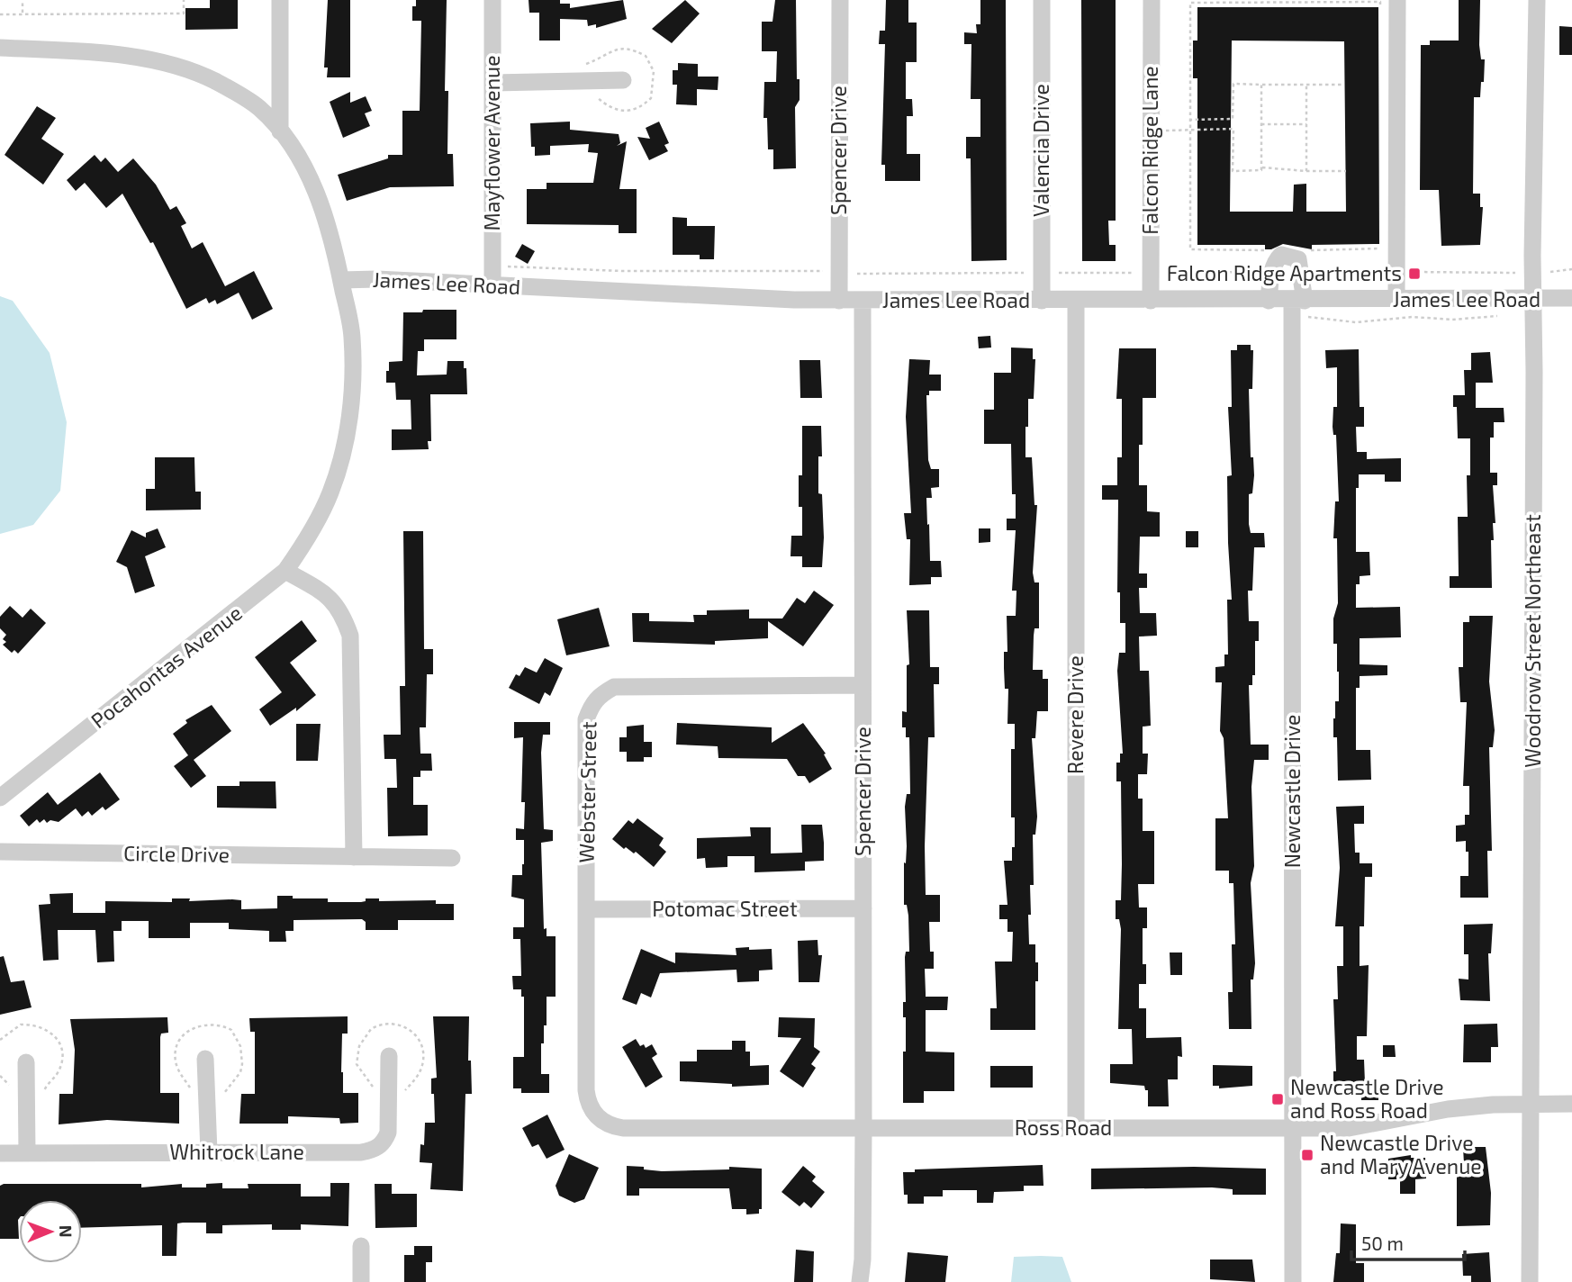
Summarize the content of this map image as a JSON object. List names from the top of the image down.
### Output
{
  "streets": {
    "street": [
      "Mayflower Avenue",
      "Spencer Drive",
      "Valencia Drive",
      "Falcon Ridge Lane",
      "James Lee Road",
      "Woodrow Street Northeast",
      "Pocahontas Avenue",
      "Revere Drive",
      "Newcastle Drive",
      "Webster Street",
      "Circle Drive",
      "Potomac Street",
      "Ross Road",
      "Whitrock Lane"
    ]
  },
  "crossings": [
    ["Mayflower Avenue", "James Lee Road"],
    ["Spencer Drive", "James Lee Road"],
    ["Spencer Drive", "Webster Street"],
    ["Spencer Drive", "Potomac Street"],
    ["Spencer Drive", "Ross Road"],
    ["Valencia Drive", "James Lee Road"],
    ["Falcon Ridge Lane", "James Lee Road"],
    ["James Lee Road", "Woodrow Street Northeast"],
    ["James Lee Road", "Pocahontas Avenue"],
    ["James Lee Road", "Revere Drive"],
    ["James Lee Road", "Newcastle Drive"],
    ["Woodrow Street Northeast", "Ross Road"],
    ["Revere Drive", "Ross Road"],
    ["Newcastle Drive", "Ross Road"],
    ["Webster Street", "Potomac Street"],
    ["Webster Street", "Ross Road"]
  ],
  "places": {
    "transit": ["Falcon Ridge Apartments", "Newcastle Drive and Ross Road", "Newcastle Drive and Mary Avenue"]
  },
  "scale_bar": "50 m",
  "north": "right"
}
